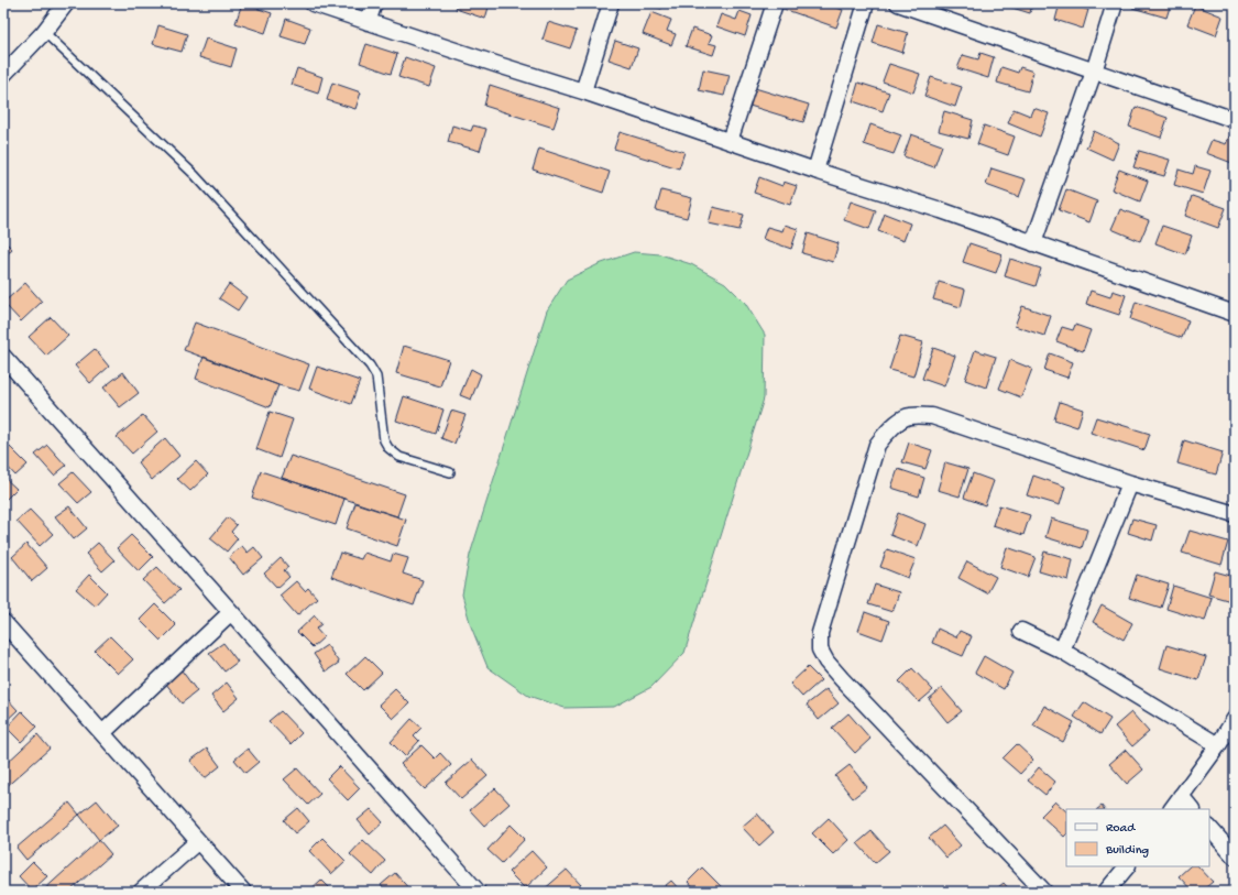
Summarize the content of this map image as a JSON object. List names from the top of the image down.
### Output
{
  "legend": ["Road", "Building"]
}
